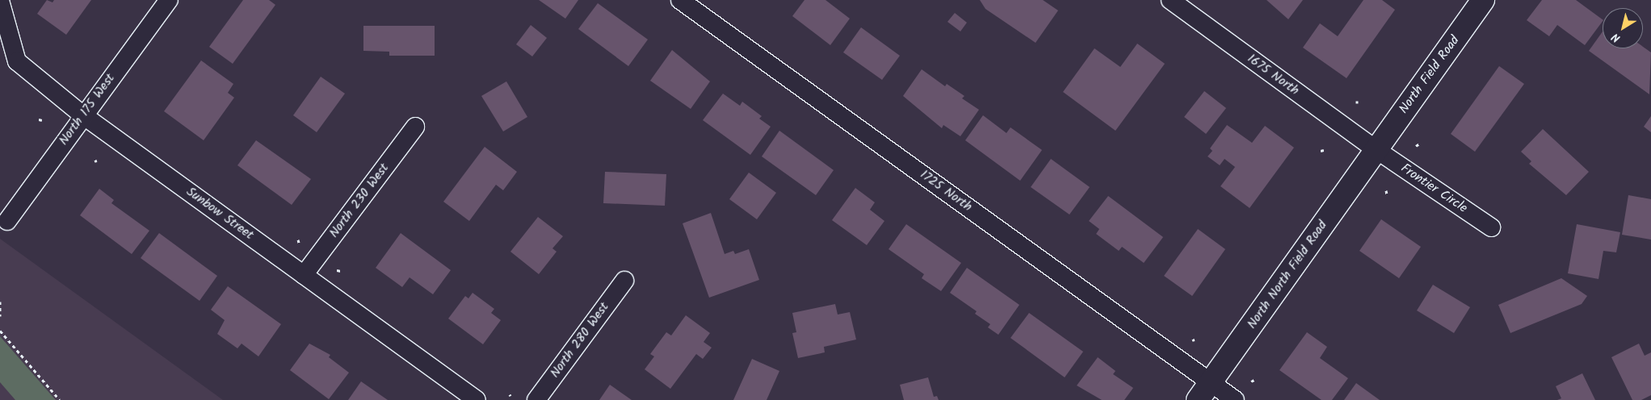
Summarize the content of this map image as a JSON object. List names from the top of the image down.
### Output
{
  "streets": {
    "street": [
      "1675 North",
      "North Field Road",
      "North 175 West",
      "Frontier Circle",
      "1725 North",
      "North 230 West",
      "Sunbow Street",
      "North North Field Road",
      "North 280 West"
    ]
  },
  "crossings": [
    ["1675 North", "North Field Road"],
    ["1675 North", "Frontier Circle"],
    ["1675 North", "North North Field Road"],
    ["North Field Road", "Frontier Circle"],
    ["North Field Road", "North North Field Road"],
    ["North 175 West", "Sunbow Street"],
    ["Frontier Circle", "North North Field Road"],
    ["1725 North", "North North Field Road"],
    ["North 230 West", "Sunbow Street"]
  ],
  "north": "bottom left"
}
